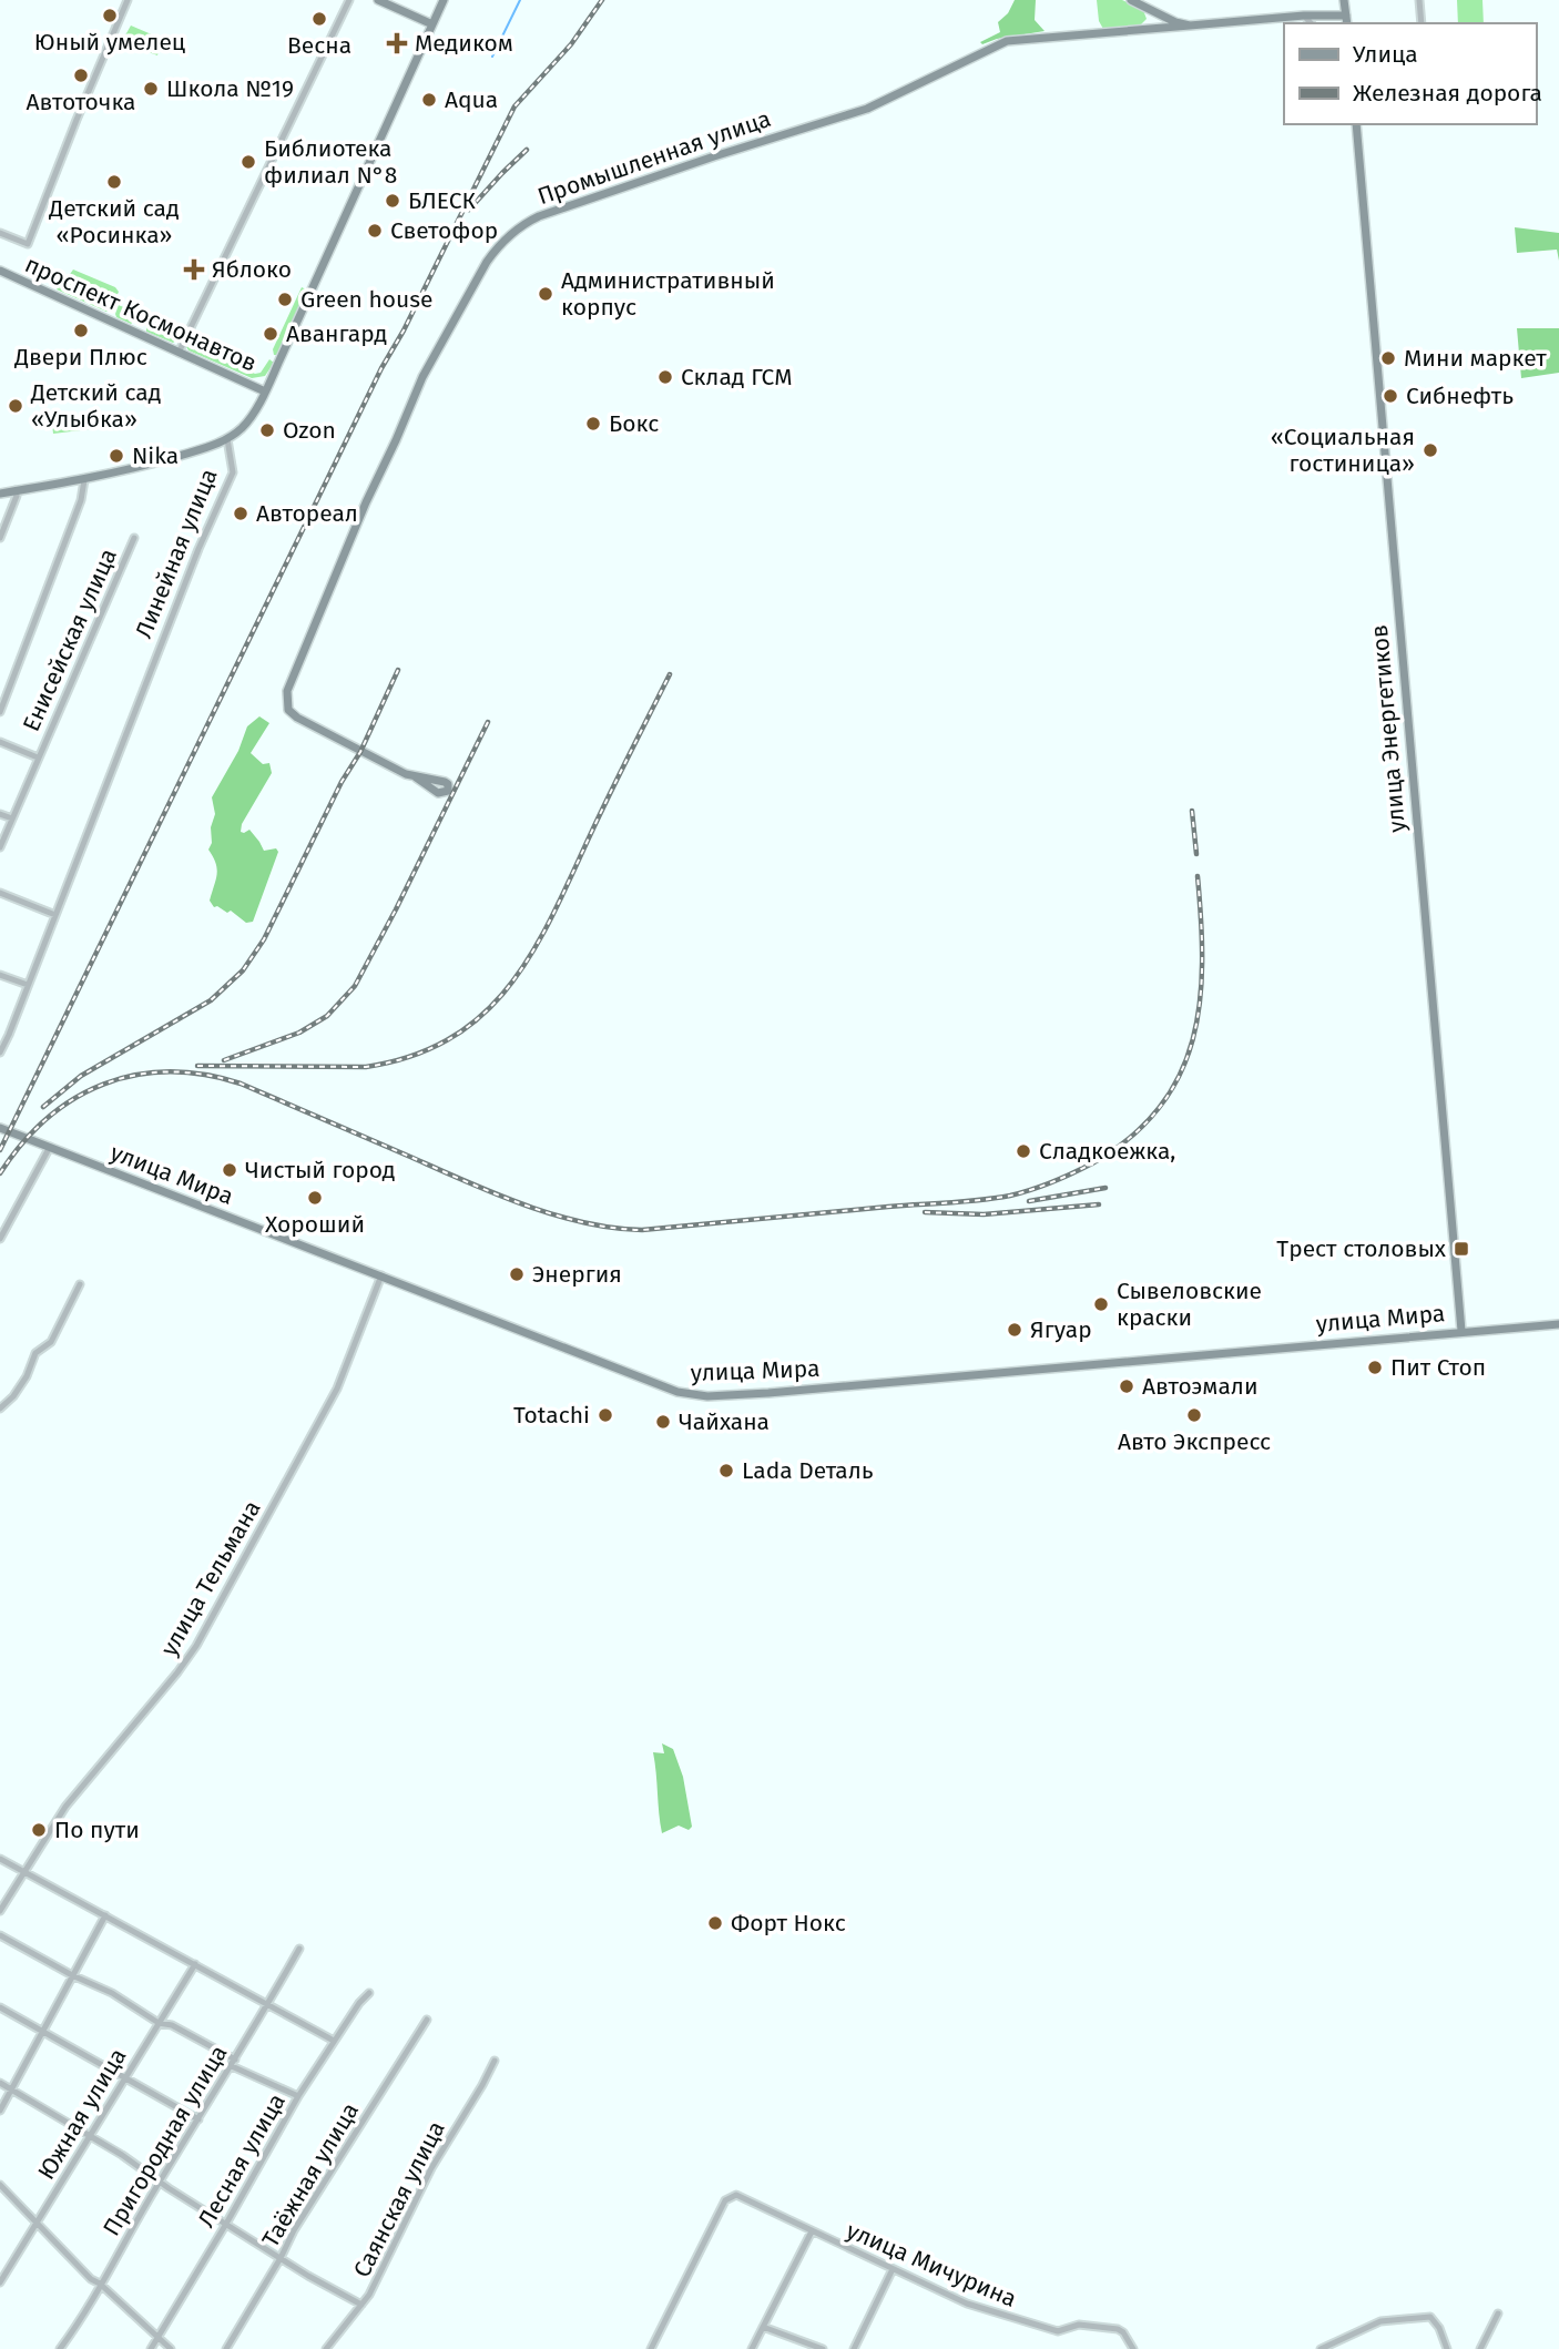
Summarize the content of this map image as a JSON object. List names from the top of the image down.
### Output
{
  "streets": {
    "main road": [
      "Промышленная улица",
      "проспект Космонавтов",
      "улица Энергетиков",
      "улица Мира"
    ],
    "street": [
      "Линейная улица",
      "Енисейская улица",
      "улица Тельмана",
      "Южная улица",
      "Пригородная улица",
      "Лесная улица",
      "Таёжная улица",
      "Саянская улица",
      "улица Мичурина"
    ]
  },
  "crossings": [
    ["улица Энергетиков", "улица Мира"],
    ["улица Мира", "улица Тельмана"]
  ],
  "places": {
    "other": [
      "Юный умелец",
      "Весна",
      "Автоточка",
      "Школа №19",
      "Aqua",
      "Библиотека филиал N°8",
      "Детский сад «Росинка»",
      "БЛЕСК",
      "Светофор",
      "Административный корпус",
      "Green house",
      "Двери Плюс",
      "Авангард",
      "Мини маркет",
      "Склад ГСМ",
      "Сибнефть",
      "Детский сад «Улыбка»",
      "Бокс",
      "Ozon",
      "«Социальная гостиница»",
      "Nika",
      "Автореал",
      "Сладкоежка,",
      "Чистый город",
      "Хороший",
      "Энергия",
      "Сывеловские краски",
      "Ягуар",
      "Пит Стоп",
      "Автоэмали",
      "Totachi",
      "Авто Экспресс",
      "Чайхана",
      "Lada Dеталь",
      "По пути",
      "Форт Нокс"
    ],
    "health": ["Медиком", "Яблоко"],
    "transit": ["Трест столовых"]
  },
  "legend": ["Улица", "Железная дорога"]
}
